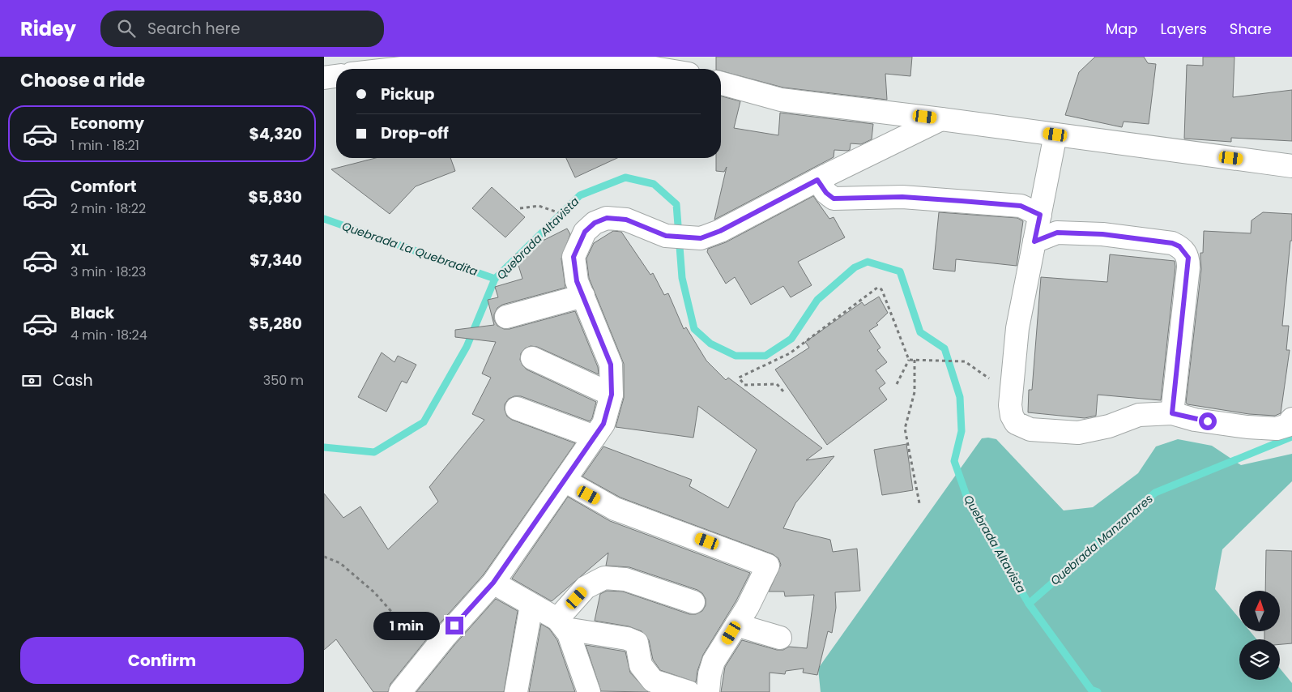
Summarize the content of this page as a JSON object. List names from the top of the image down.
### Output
{
  "water": ["Quebrada Altavista", "Quebrada La Quebradita", "Quebrada Manzanares"],
  "north": "top",
  "page": {
    "header": "Ridey",
    "search": "Search here",
    "nav": ["Map", "Layers", "Share"],
    "heading": "Choose a ride",
    "banner": ["Pickup", "Drop-off"],
    "list": [
      {
        "name": "Economy",
        "note": "1 min · 18:21",
        "value": "$4,320"
      },
      {
        "name": "Comfort",
        "note": "2 min · 18:22",
        "value": "$5,830"
      },
      {
        "name": "XL",
        "note": "3 min · 18:23",
        "value": "$7,340"
      },
      {
        "name": "Black",
        "note": "4 min · 18:24",
        "value": "$5,280"
      }
    ],
    "pay": ["Cash", "350 m"],
    "bubble": "1 min",
    "buttons": "Confirm"
  }
}
